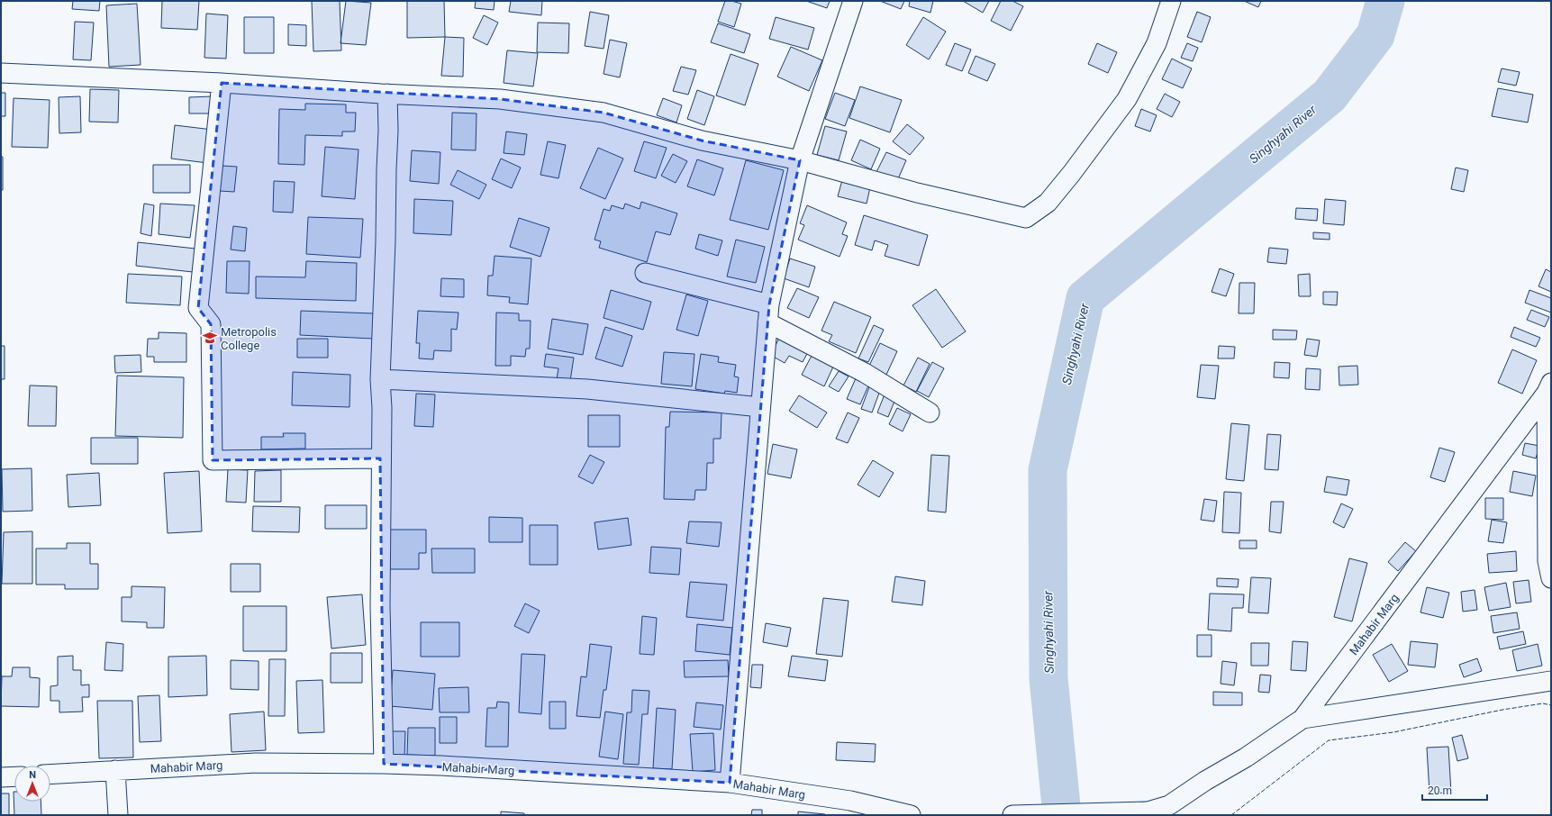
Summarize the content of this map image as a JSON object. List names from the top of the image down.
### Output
{
  "streets": {
    "street": ["Mahabir Marg"]
  },
  "water": ["Singhyahi River"],
  "places": {
    "school or university": ["Metropolis College"]
  },
  "scale_bar": "20 m",
  "north": "top"
}
